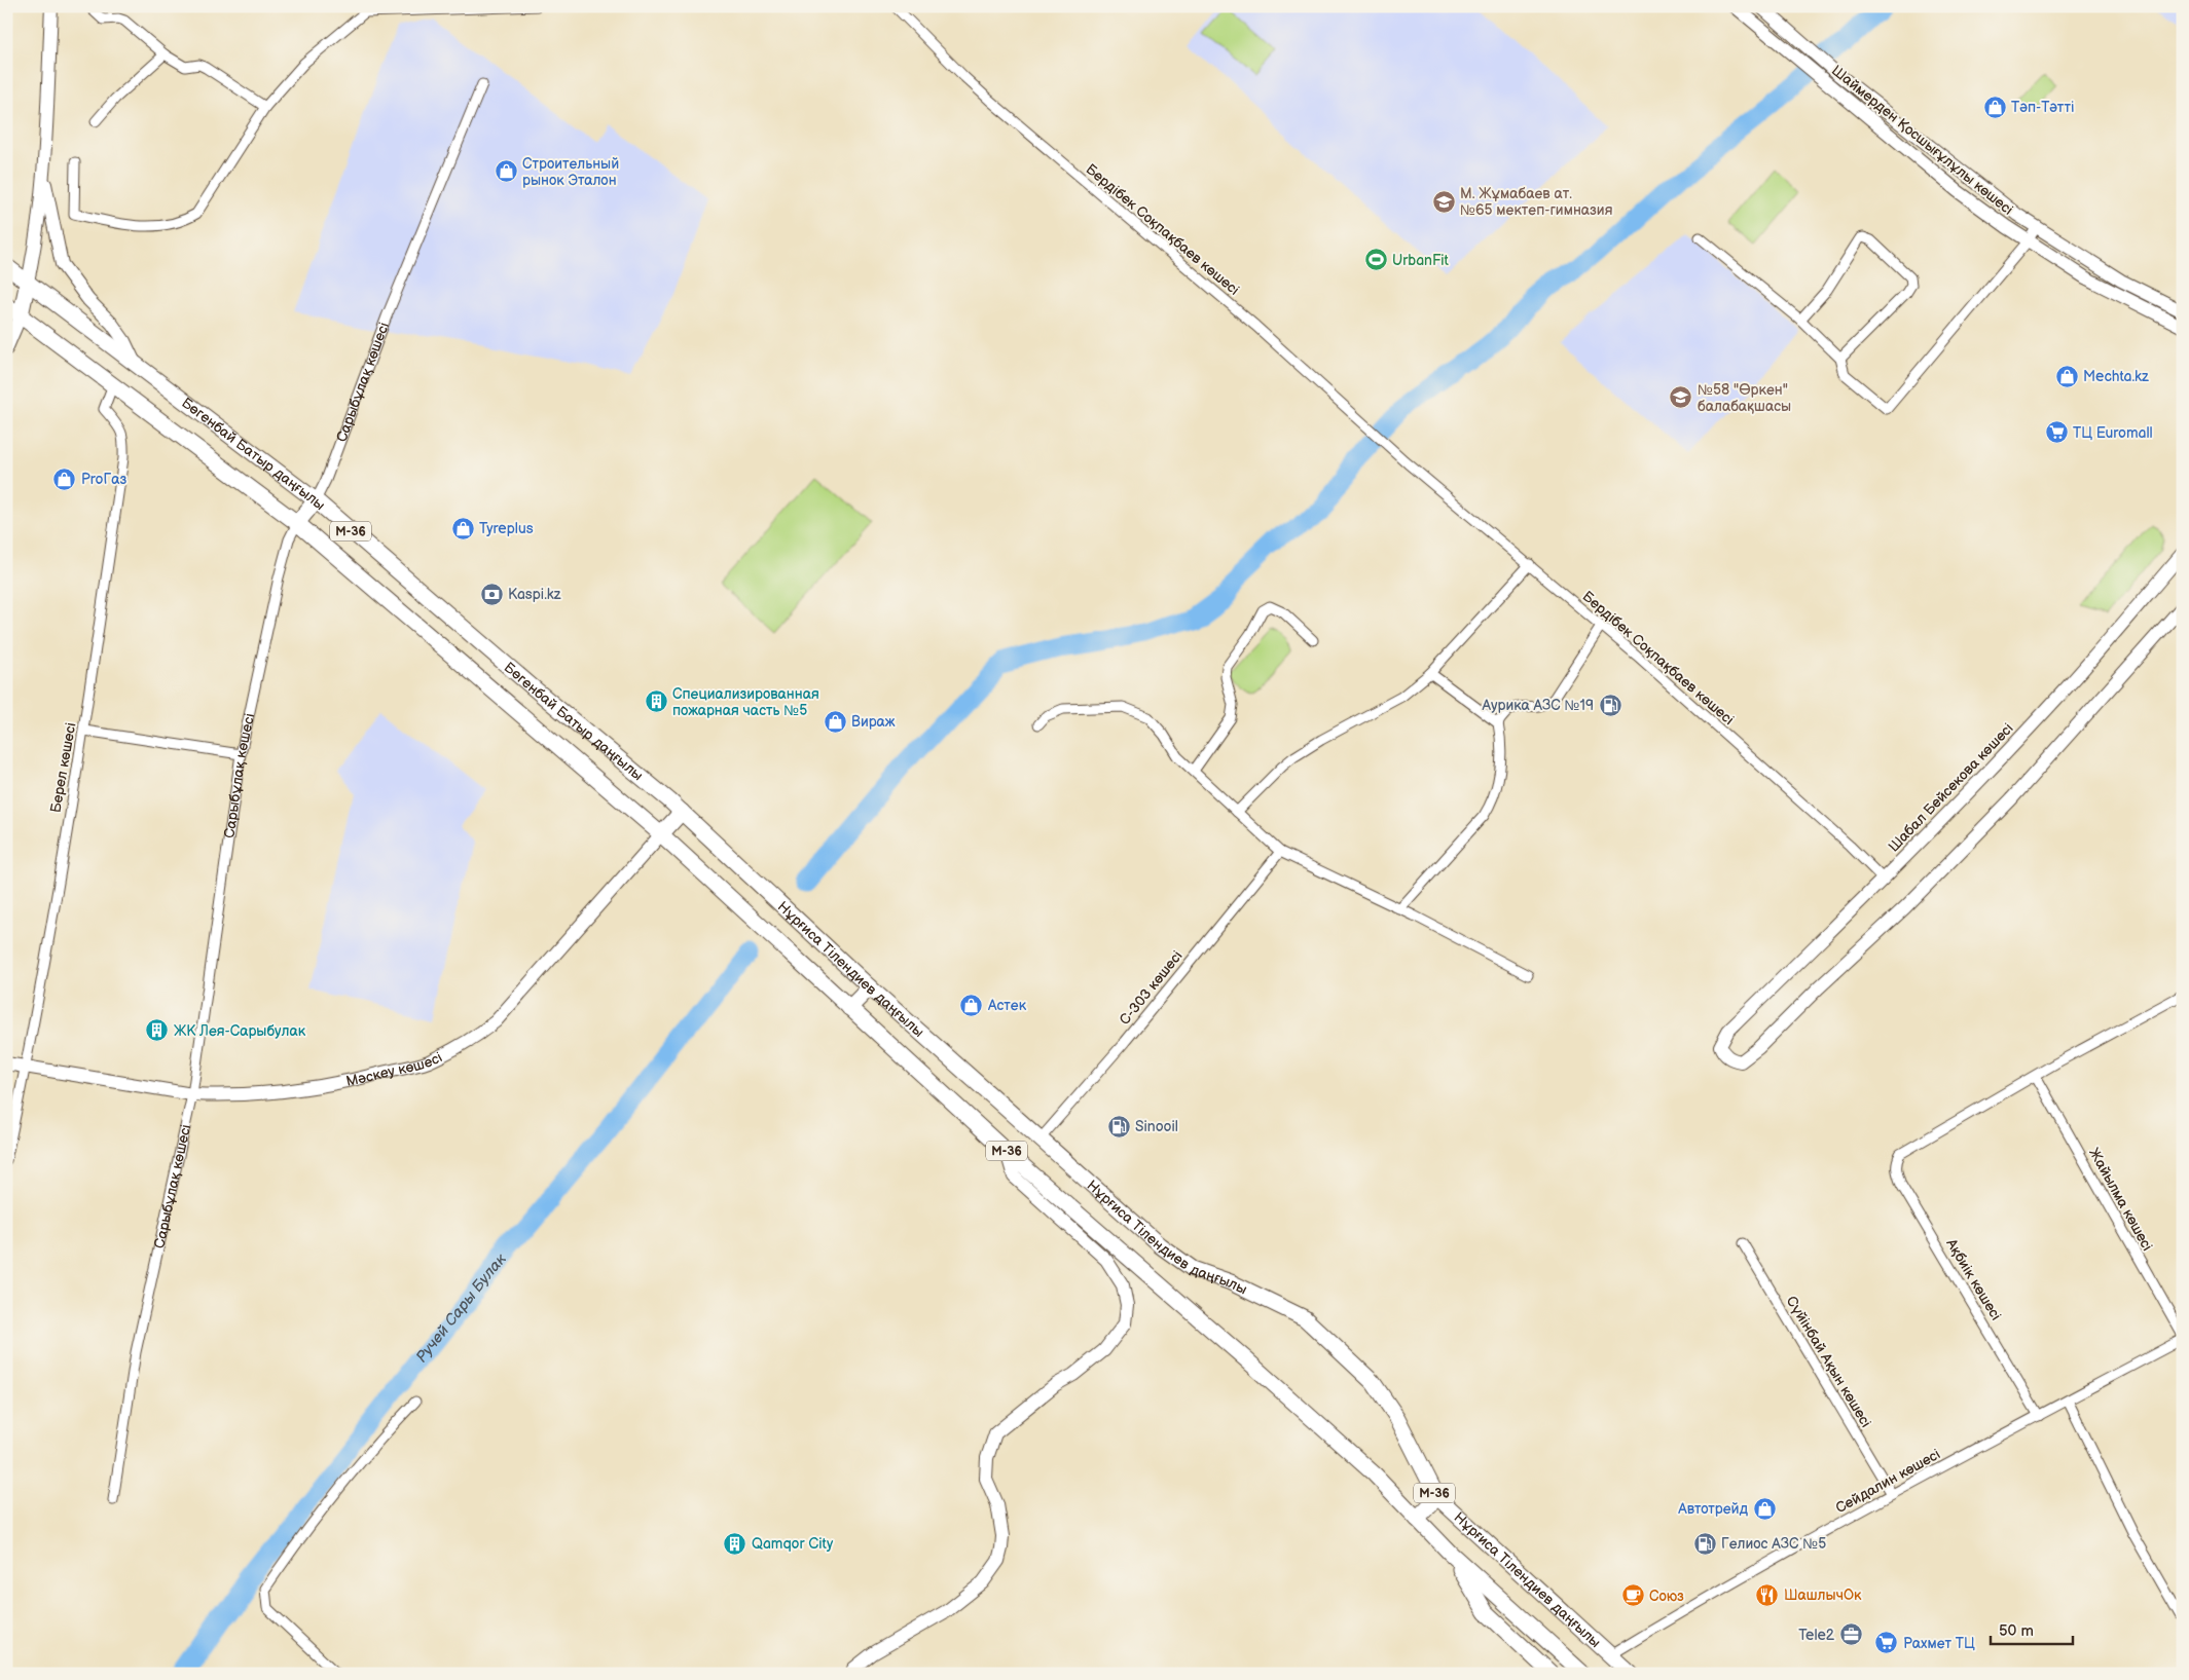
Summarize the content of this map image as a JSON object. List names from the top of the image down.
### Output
{
  "streets": {
    "main road": [
      "Шаймерден Қосшығұлұлы көшесі",
      "Сарыбұлақ көшесі",
      "Бөгенбай Батыр даңғылы",
      "M-36",
      "Шабал Бейсекова көшесі",
      "Нұрғиса Тілендиев даңғылы",
      "Мәскеу көшесі"
    ],
    "street": [
      "Бердібек Соқпақбаев көшесі",
      "Берел көшесі",
      "С-303 көшесі",
      "Жайылма көшесі",
      "Ақбиік көшесі",
      "Сүйінбай Ақын көшесі",
      "Сейдалин көшесі"
    ]
  },
  "crossings": [
    ["Бердібек Соқпақбаев көшесі", "Шабал Бейсекова көшесі"],
    ["Сарыбұлақ көшесі", "Бөгенбай Батыр даңғылы"],
    ["Сарыбұлақ көшесі", "Мәскеу көшесі"],
    ["Бөгенбай Батыр даңғылы", "Берел көшесі"],
    ["Бөгенбай Батыр даңғылы", "Нұрғиса Тілендиев даңғылы"],
    ["Бөгенбай Батыр даңғылы", "Мәскеу көшесі"],
    ["Берел көшесі", "Мәскеу көшесі"],
    ["Нұрғиса Тілендиев даңғылы", "С-303 көшесі"],
    ["Нұрғиса Тілендиев даңғылы", "Мәскеу көшесі"],
    ["Нұрғиса Тілендиев даңғылы", "Сейдалин көшесі"],
    ["Жайылма көшесі", "Ақбиік көшесі"],
    ["Жайылма көшесі", "Сейдалин көшесі"],
    ["Ақбиік көшесі", "Сейдалин көшесі"],
    ["Сүйінбай Ақын көшесі", "Сейдалин көшесі"]
  ],
  "water": ["Ручей Сары Булак"],
  "places": {
    "shop": [
      "Тәп-Тәтті",
      "Строительный рынок Эталон",
      "Mechta.kz",
      "ProГаз",
      "Tyreplus",
      "Вираж",
      "Астек",
      "Автотрейд"
    ],
    "school or university": ["М. Жұмабаев ат. №65 мектеп-гимназия", "№58 \"Өркен\" балабақшасы"],
    "sports": ["UrbanFit"],
    "supermarket": ["ТЦ Euromall", "Рахмет ТЦ"],
    "bank": ["Kaspi.kz"],
    "building": ["Специализированная пожарная часть №5", "ЖК Лея-Сарыбулак", "Qamqor City"],
    "fuel station": ["Аурика АЗС №19", "Sinooil", "Гелиос АЗС №5"],
    "restaurant": ["ШашлычОк"],
    "cafe": ["Союз"],
    "office": ["Tele2"]
  },
  "scale_bar": "50 m"
}
